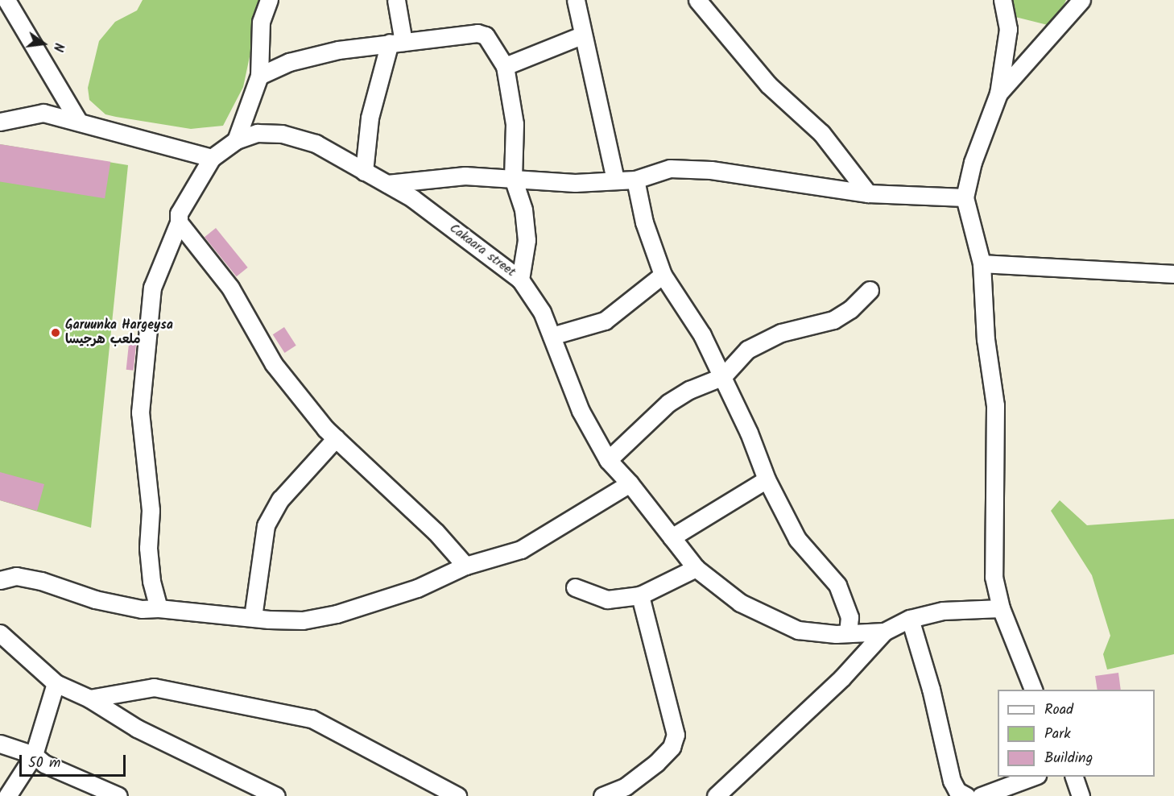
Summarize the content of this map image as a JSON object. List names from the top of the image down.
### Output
{
  "streets": {
    "street": ["Cakaara street"]
  },
  "places": ["Garuunka Hargeysa ملعب هرجيسا"],
  "legend": ["Road", "Park", "Building"],
  "scale_bar": "50 m",
  "north": "right"
}
